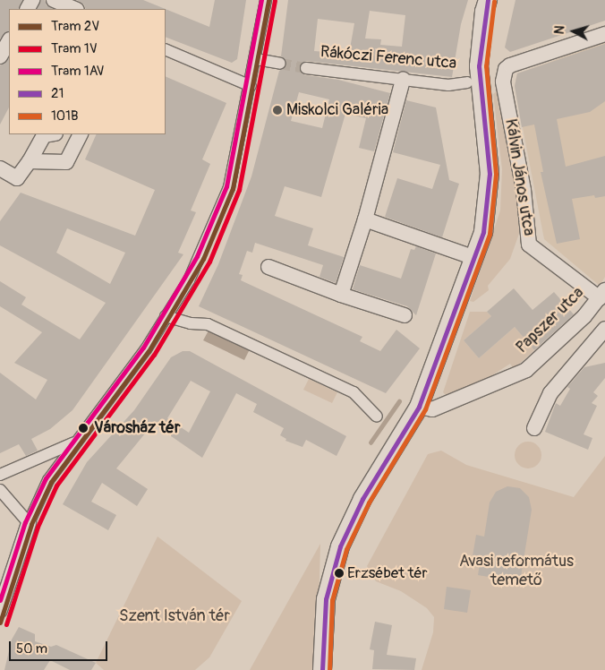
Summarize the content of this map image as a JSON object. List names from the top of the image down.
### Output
{
  "streets": {
    "street": ["Rákóczi Ferenc utca", "Kálvin János utca", "Papszer utca"]
  },
  "crossings": [
    ["Rákóczi Ferenc utca", "Kálvin János utca"],
    ["Kálvin János utca", "Papszer utca"]
  ],
  "parks": ["Avasi református temető", "Szent István tér"],
  "places": ["Miskolci Galéria", "Városház tér", "Erzsébet tér"],
  "lines": [
    "tram line 2V",
    "tram line 1AV",
    "transit line 21",
    "tram line 1V",
    "transit line 101B"
  ],
  "legend": [
    "Tram 2V",
    "Tram 1V",
    "Tram 1AV",
    "21",
    "101B"
  ],
  "scale_bar": "50 m",
  "north": "left"
}
